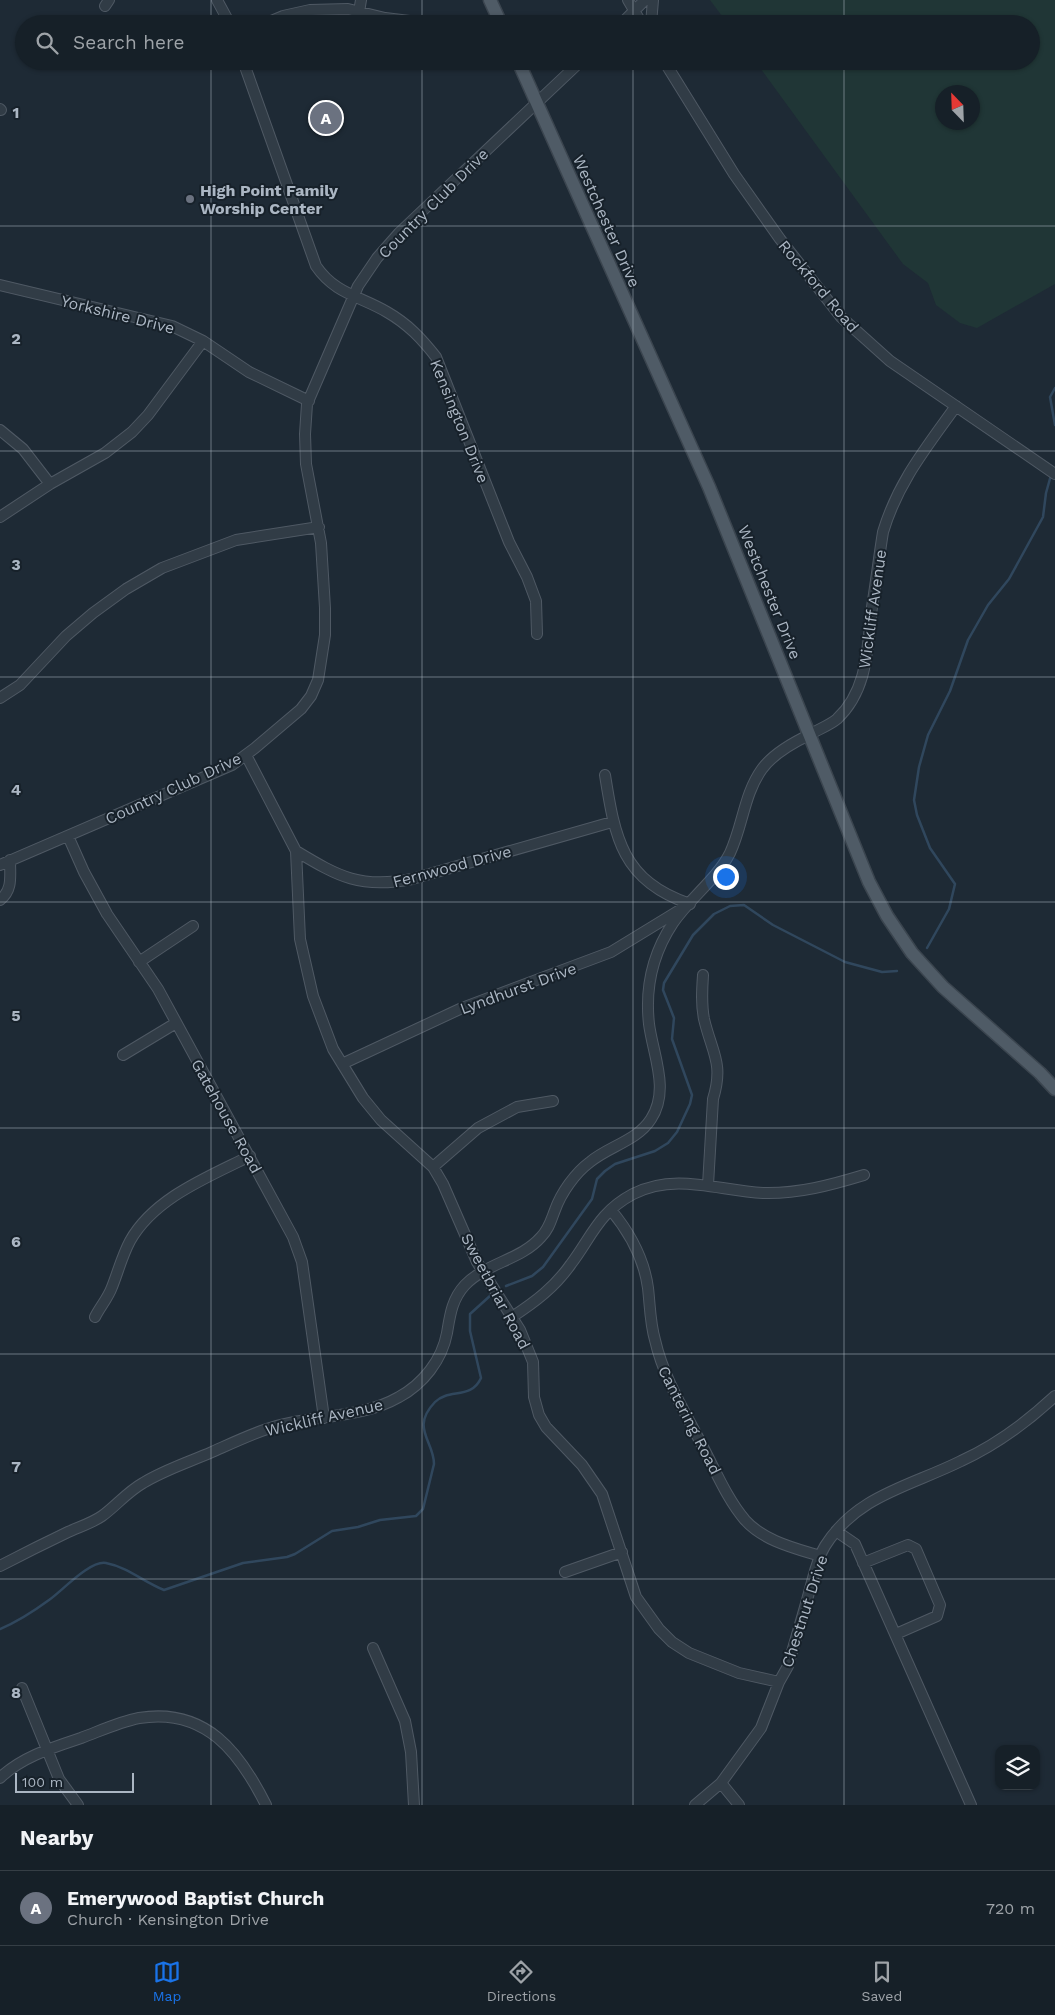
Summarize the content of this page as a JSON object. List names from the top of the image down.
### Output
{
  "streets": {
    "main road": ["Westchester Drive"],
    "street": [
      "Country Club Drive",
      "Rockford Road",
      "Yorkshire Drive",
      "Kensington Drive",
      "Wickliff Avenue",
      "Fernwood Drive",
      "Lyndhurst Drive",
      "Gatehouse Road",
      "Sweetbriar Road",
      "Cantering Road",
      "Chestnut Drive"
    ]
  },
  "crossings": [
    ["Country Club Drive", "Westchester Drive"],
    ["Country Club Drive", "Yorkshire Drive"],
    ["Country Club Drive", "Kensington Drive"],
    ["Country Club Drive", "Gatehouse Road"],
    ["Country Club Drive", "Sweetbriar Road"],
    ["Westchester Drive", "Wickliff Avenue"],
    ["Rockford Road", "Wickliff Avenue"],
    ["Wickliff Avenue", "Lyndhurst Drive"],
    ["Wickliff Avenue", "Gatehouse Road"],
    ["Wickliff Avenue", "Sweetbriar Road"],
    ["Fernwood Drive", "Sweetbriar Road"],
    ["Lyndhurst Drive", "Sweetbriar Road"],
    ["Sweetbriar Road", "Chestnut Drive"],
    ["Cantering Road", "Chestnut Drive"]
  ],
  "places": ["High Point Family Worship Center"],
  "scale_bar": "100 m",
  "north": "top left",
  "page": {
    "search": "Search here",
    "pins": "A",
    "scale": "100 m",
    "heading": "Nearby",
    "list": [
      {
        "mark": "A",
        "name": "Emerywood Baptist Church",
        "note": "Church · Kensington Drive",
        "value": "720 m"
      }
    ],
    "nav": ["Map", "Directions", "Saved"]
  },
  "grid": {
    "rows": [
      "1",
      "2",
      "3",
      "4",
      "5",
      "6",
      "7",
      "8"
    ]
  }
}
